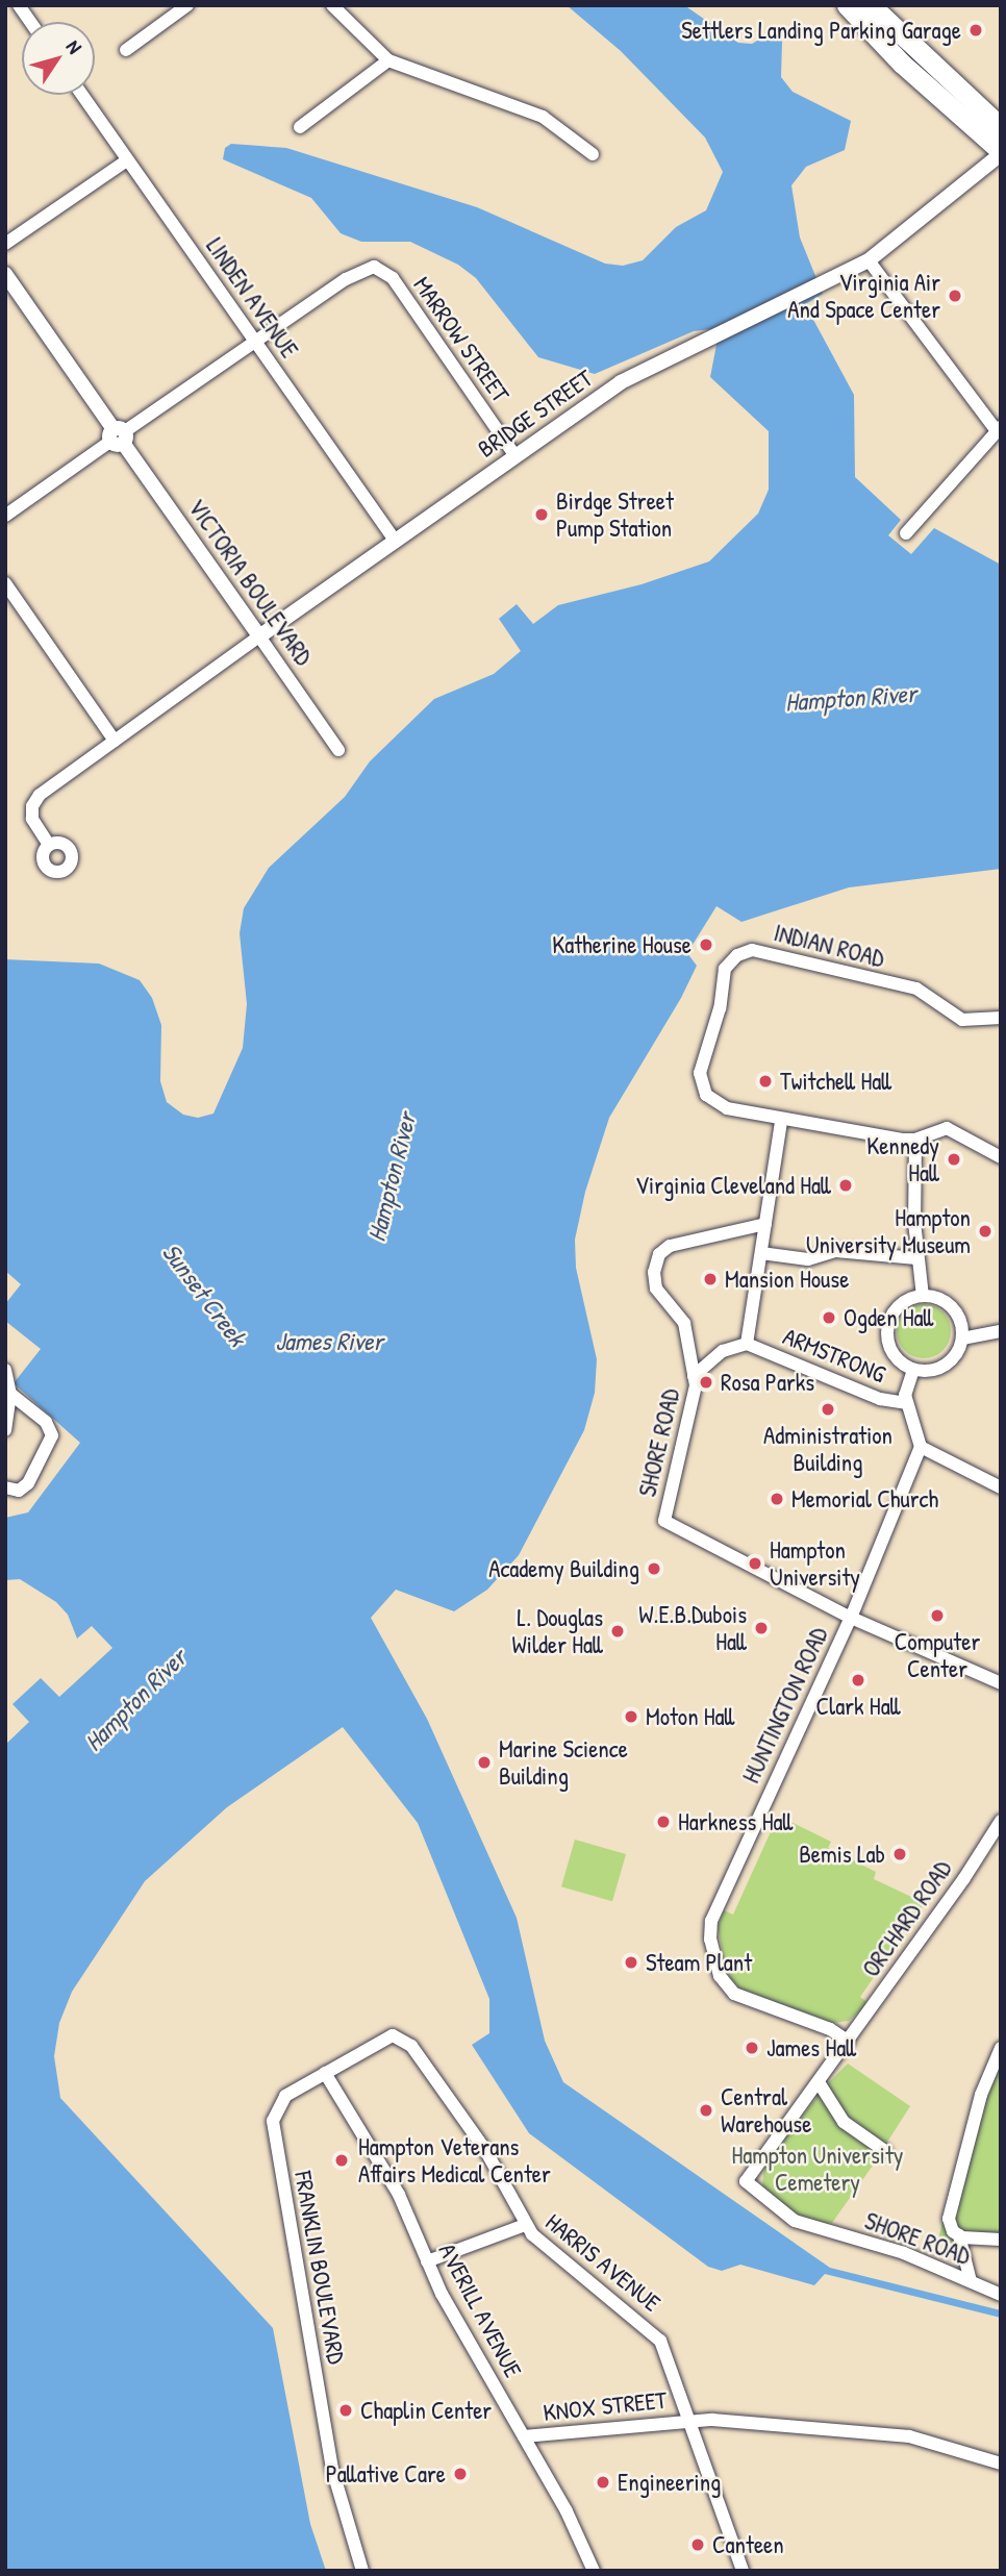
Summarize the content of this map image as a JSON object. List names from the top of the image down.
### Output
{
  "streets": {
    "street": [
      "LINDEN AVENUE",
      "MARROW STREET",
      "BRIDGE STREET",
      "VICTORIA BOULEVARD",
      "INDIAN ROAD",
      "ARMSTRONG",
      "SHORE ROAD",
      "HUNTINGTON ROAD",
      "ORCHARD ROAD",
      "HARRIS AVENUE",
      "FRANKLIN BOULEVARD",
      "AVERILL AVENUE",
      "KNOX STREET"
    ]
  },
  "crossings": [
    ["LINDEN AVENUE", "MARROW STREET"],
    ["LINDEN AVENUE", "BRIDGE STREET"],
    ["MARROW STREET", "BRIDGE STREET"],
    ["BRIDGE STREET", "VICTORIA BOULEVARD"],
    ["ARMSTRONG", "SHORE ROAD"],
    ["ARMSTRONG", "HUNTINGTON ROAD"],
    ["SHORE ROAD", "HUNTINGTON ROAD"],
    ["SHORE ROAD", "ORCHARD ROAD"],
    ["HUNTINGTON ROAD", "ORCHARD ROAD"],
    ["HARRIS AVENUE", "FRANKLIN BOULEVARD"],
    ["HARRIS AVENUE", "KNOX STREET"],
    ["FRANKLIN BOULEVARD", "AVERILL AVENUE"],
    ["AVERILL AVENUE", "KNOX STREET"]
  ],
  "water": ["Hampton River", "Sunset Creek", "James River"],
  "parks": ["Hampton University Cemetery"],
  "places": [
    "Settlers Landing Parking Garage",
    "Virginia Air And Space Center",
    "Birdge Street Pump Station",
    "Katherine House",
    "Twitchell Hall",
    "Kennedy Hall",
    "Virginia Cleveland Hall",
    "Hampton University Museum",
    "Mansion House",
    "Ogden Hall",
    "Rosa Parks",
    "Administration Building",
    "Memorial Church",
    "Hampton University",
    "Academy Building",
    "Computer Center",
    "W.E.B.Dubois Hall",
    "L. Douglas Wilder Hall",
    "Clark Hall",
    "Moton Hall",
    "Marine Science Building",
    "Harkness Hall",
    "Bemis Lab",
    "Steam Plant",
    "James Hall",
    "Central Warehouse",
    "Hampton Veterans Affairs Medical Center",
    "Chaplin Center",
    "Pallative Care",
    "Engineering",
    "Canteen"
  ],
  "north": "top right"
}
